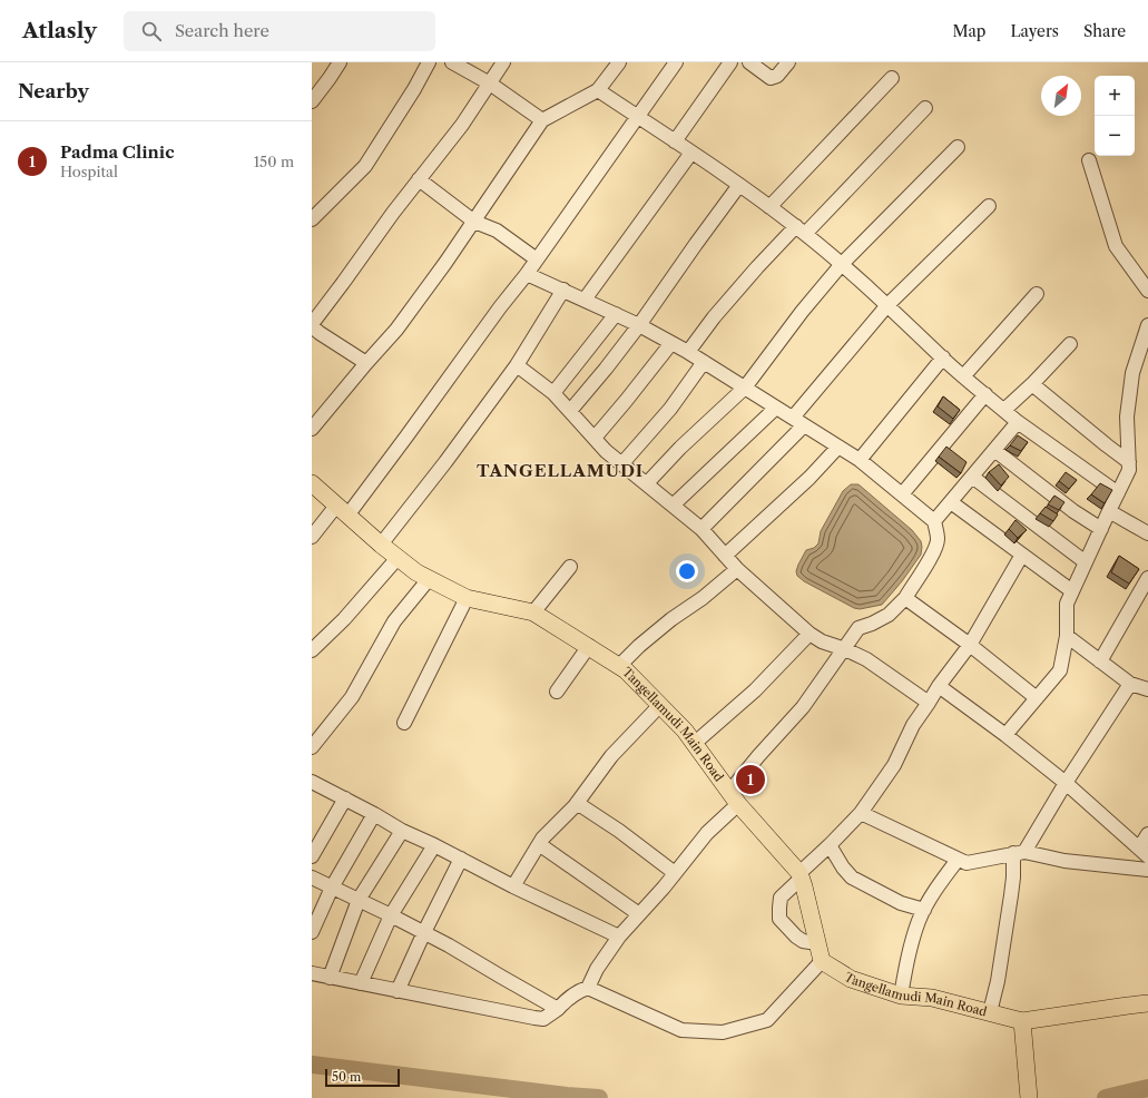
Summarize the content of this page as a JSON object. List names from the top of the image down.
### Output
{
  "streets": {
    "main road": ["Tangellamudi Main Road"]
  },
  "districts": ["TANGELLAMUDI"],
  "scale_bar": "50 m",
  "north": "top right",
  "page": {
    "header": "Atlasly",
    "search": "Search here",
    "nav": ["Map", "Layers", "Share"],
    "heading": "Nearby",
    "map_buttons": ["+", "−"],
    "list": [
      {
        "mark": "1",
        "name": "Padma Clinic",
        "note": "Hospital",
        "value": "150 m"
      }
    ],
    "pins": "1",
    "scale": "50 m"
  }
}
